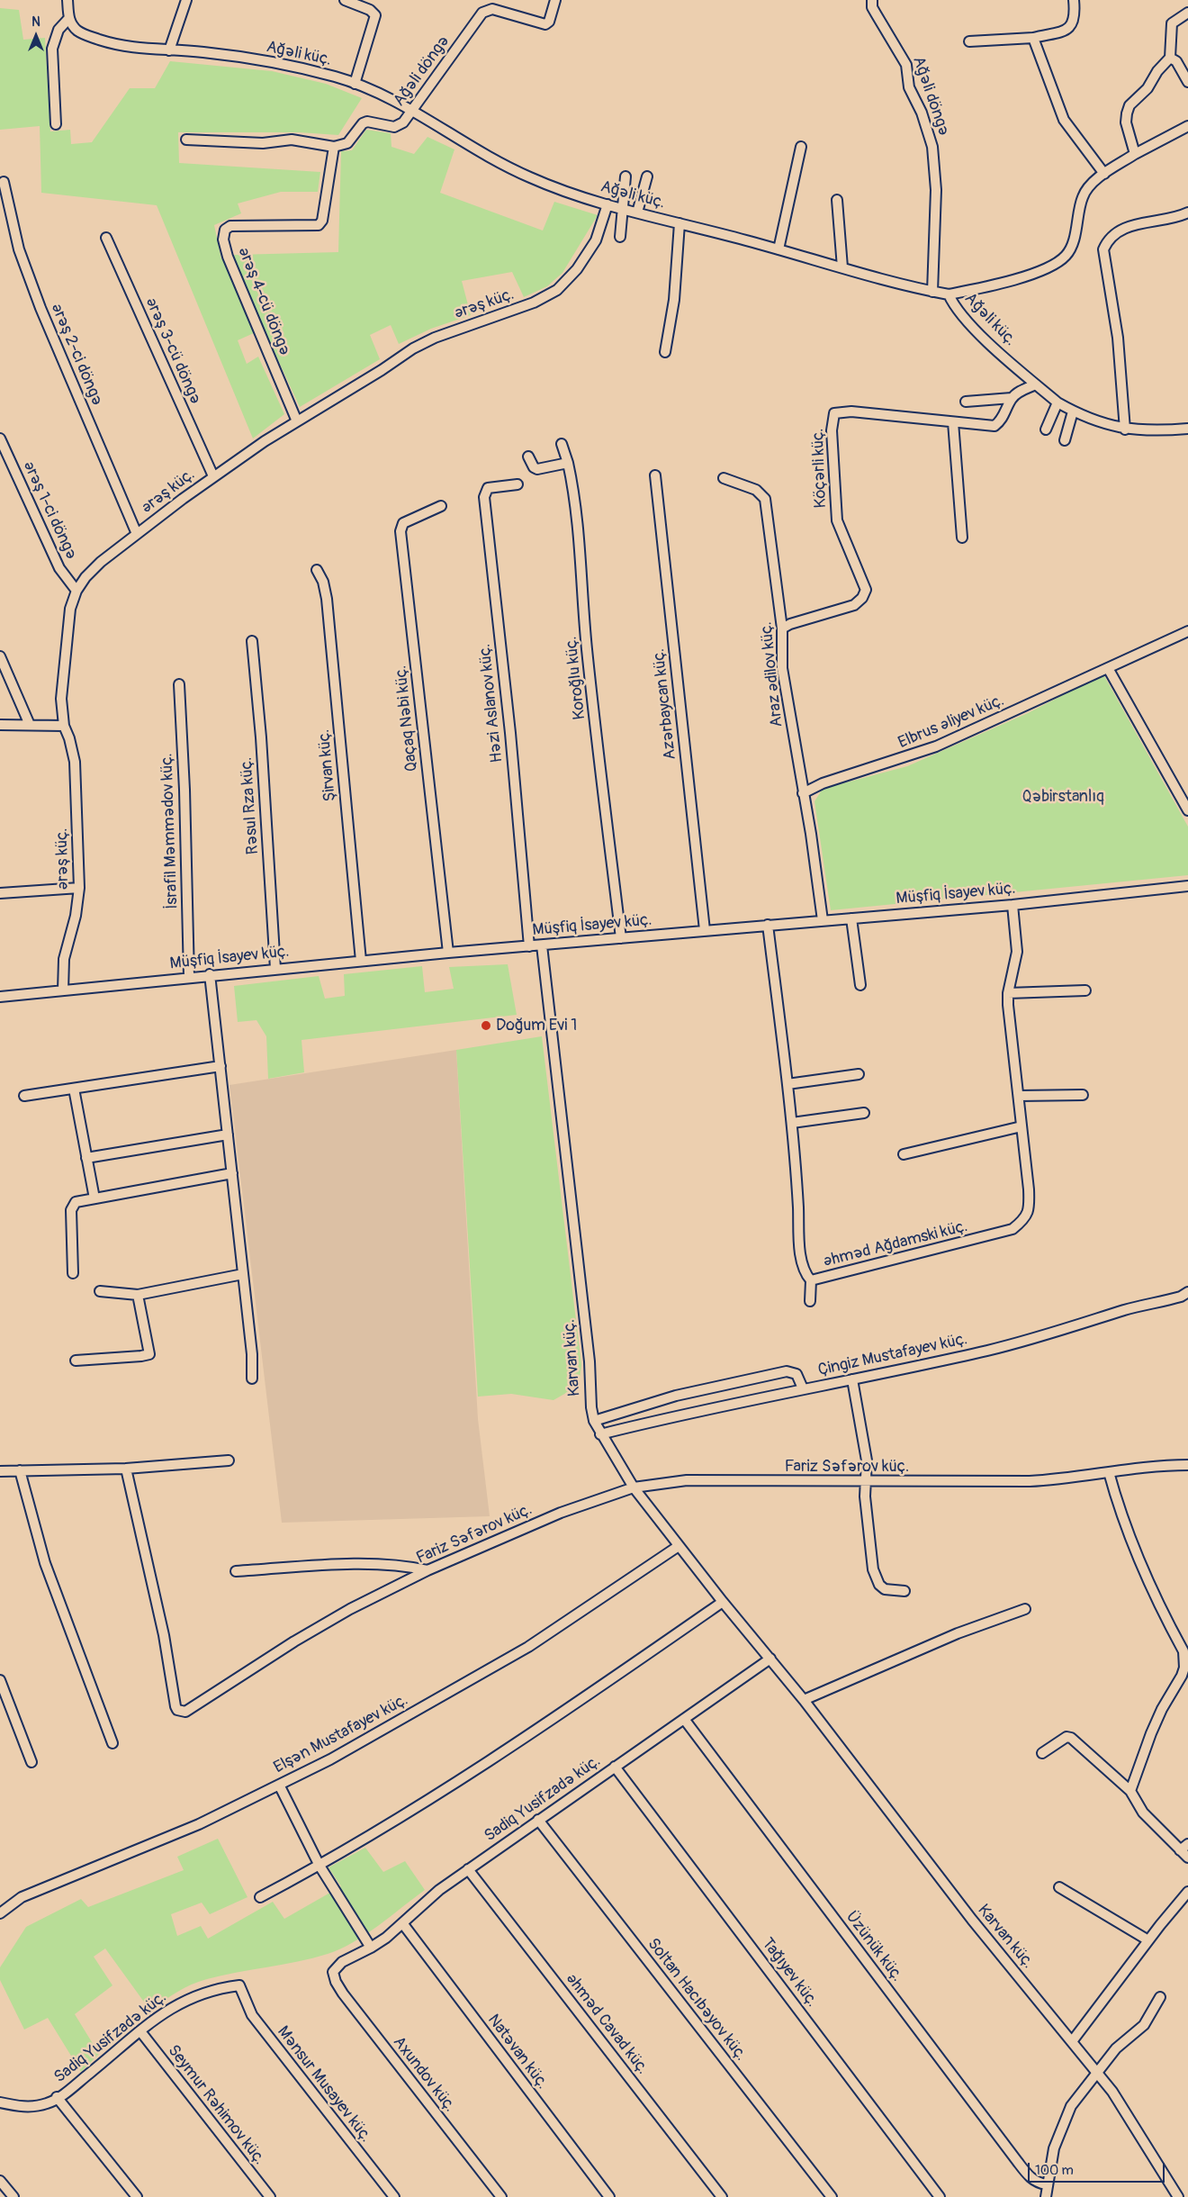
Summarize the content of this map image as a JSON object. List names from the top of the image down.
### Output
{
  "streets": {
    "street": [
      "Ağəli küç.",
      "Ağəli döngə",
      "Ərəş 4-cü döngə",
      "Ərəş küç.",
      "Ərəş 3-cü döngə",
      "Ərəş 2-ci döngə",
      "Köçərli küç.",
      "Ərəş 1-ci döngə",
      "Araz Ədilov küç.",
      "Koroğlu küç.",
      "Həzi Aslanov küç.",
      "Azərbaycan küç.",
      "Qaçaq Nəbi küç.",
      "Elbrus Əliyev küç.",
      "Şirvan küç.",
      "Rəsul Rza küç.",
      "İsrafil Məmmədov küç.",
      "Müşfiq İsayev küç.",
      "Əhməd Ağdamski küç.",
      "Çingiz Mustafayev küç.",
      "Karvan küç.",
      "Fariz Səfərov küç.",
      "Elşən Mustafayev küç.",
      "Sadiq Yusifzadə küç.",
      "Üzünük küç.",
      "Tağıyev küç.",
      "Soltan Hacıbəyov küç.",
      "Əhməd Cavad küç.",
      "Natəvan küç.",
      "Axundov küç.",
      "Mənsur Musayev küç.",
      "Seymur Rəhimov küç."
    ]
  },
  "crossings": [
    ["Ağəli küç.", "Ağəli döngə"],
    ["Ağəli küç.", "Ərəş küç."],
    ["Ağəli döngə", "Ərəş 4-cü döngə"],
    ["Ərəş 4-cü döngə", "Ərəş küç."],
    ["Ərəş küç.", "Ərəş 3-cü döngə"],
    ["Ərəş küç.", "Ərəş 2-ci döngə"],
    ["Ərəş küç.", "Ərəş 1-ci döngə"],
    ["Ərəş küç.", "Müşfiq İsayev küç."],
    ["Köçərli küç.", "Araz Ədilov küç."],
    ["Araz Ədilov küç.", "Elbrus Əliyev küç."],
    ["Araz Ədilov küç.", "Müşfiq İsayev küç."],
    ["Koroğlu küç.", "Müşfiq İsayev küç."],
    ["Həzi Aslanov küç.", "Müşfiq İsayev küç."],
    ["Azərbaycan küç.", "Müşfiq İsayev küç."],
    ["Qaçaq Nəbi küç.", "Müşfiq İsayev küç."],
    ["Şirvan küç.", "Müşfiq İsayev küç."],
    ["Rəsul Rza küç.", "Müşfiq İsayev küç."],
    ["İsrafil Məmmədov küç.", "Müşfiq İsayev küç."],
    ["Müşfiq İsayev küç.", "Əhməd Ağdamski küç."],
    ["Müşfiq İsayev küç.", "Karvan küç."],
    ["Çingiz Mustafayev küç.", "Karvan küç."],
    ["Karvan küç.", "Fariz Səfərov küç."],
    ["Karvan küç.", "Elşən Mustafayev küç."],
    ["Karvan küç.", "Sadiq Yusifzadə küç."],
    ["Sadiq Yusifzadə küç.", "Üzünük küç."],
    ["Sadiq Yusifzadə küç.", "Tağıyev küç."],
    ["Sadiq Yusifzadə küç.", "Soltan Hacıbəyov küç."],
    ["Sadiq Yusifzadə küç.", "Əhməd Cavad küç."],
    ["Sadiq Yusifzadə küç.", "Natəvan küç."],
    ["Sadiq Yusifzadə küç.", "Axundov küç."],
    ["Sadiq Yusifzadə küç.", "Mənsur Musayev küç."],
    ["Sadiq Yusifzadə küç.", "Seymur Rəhimov küç."]
  ],
  "parks": ["Qəbirstanlıq"],
  "places": ["Doğum Evi 1"],
  "scale_bar": "100 m",
  "north": "top"
}
